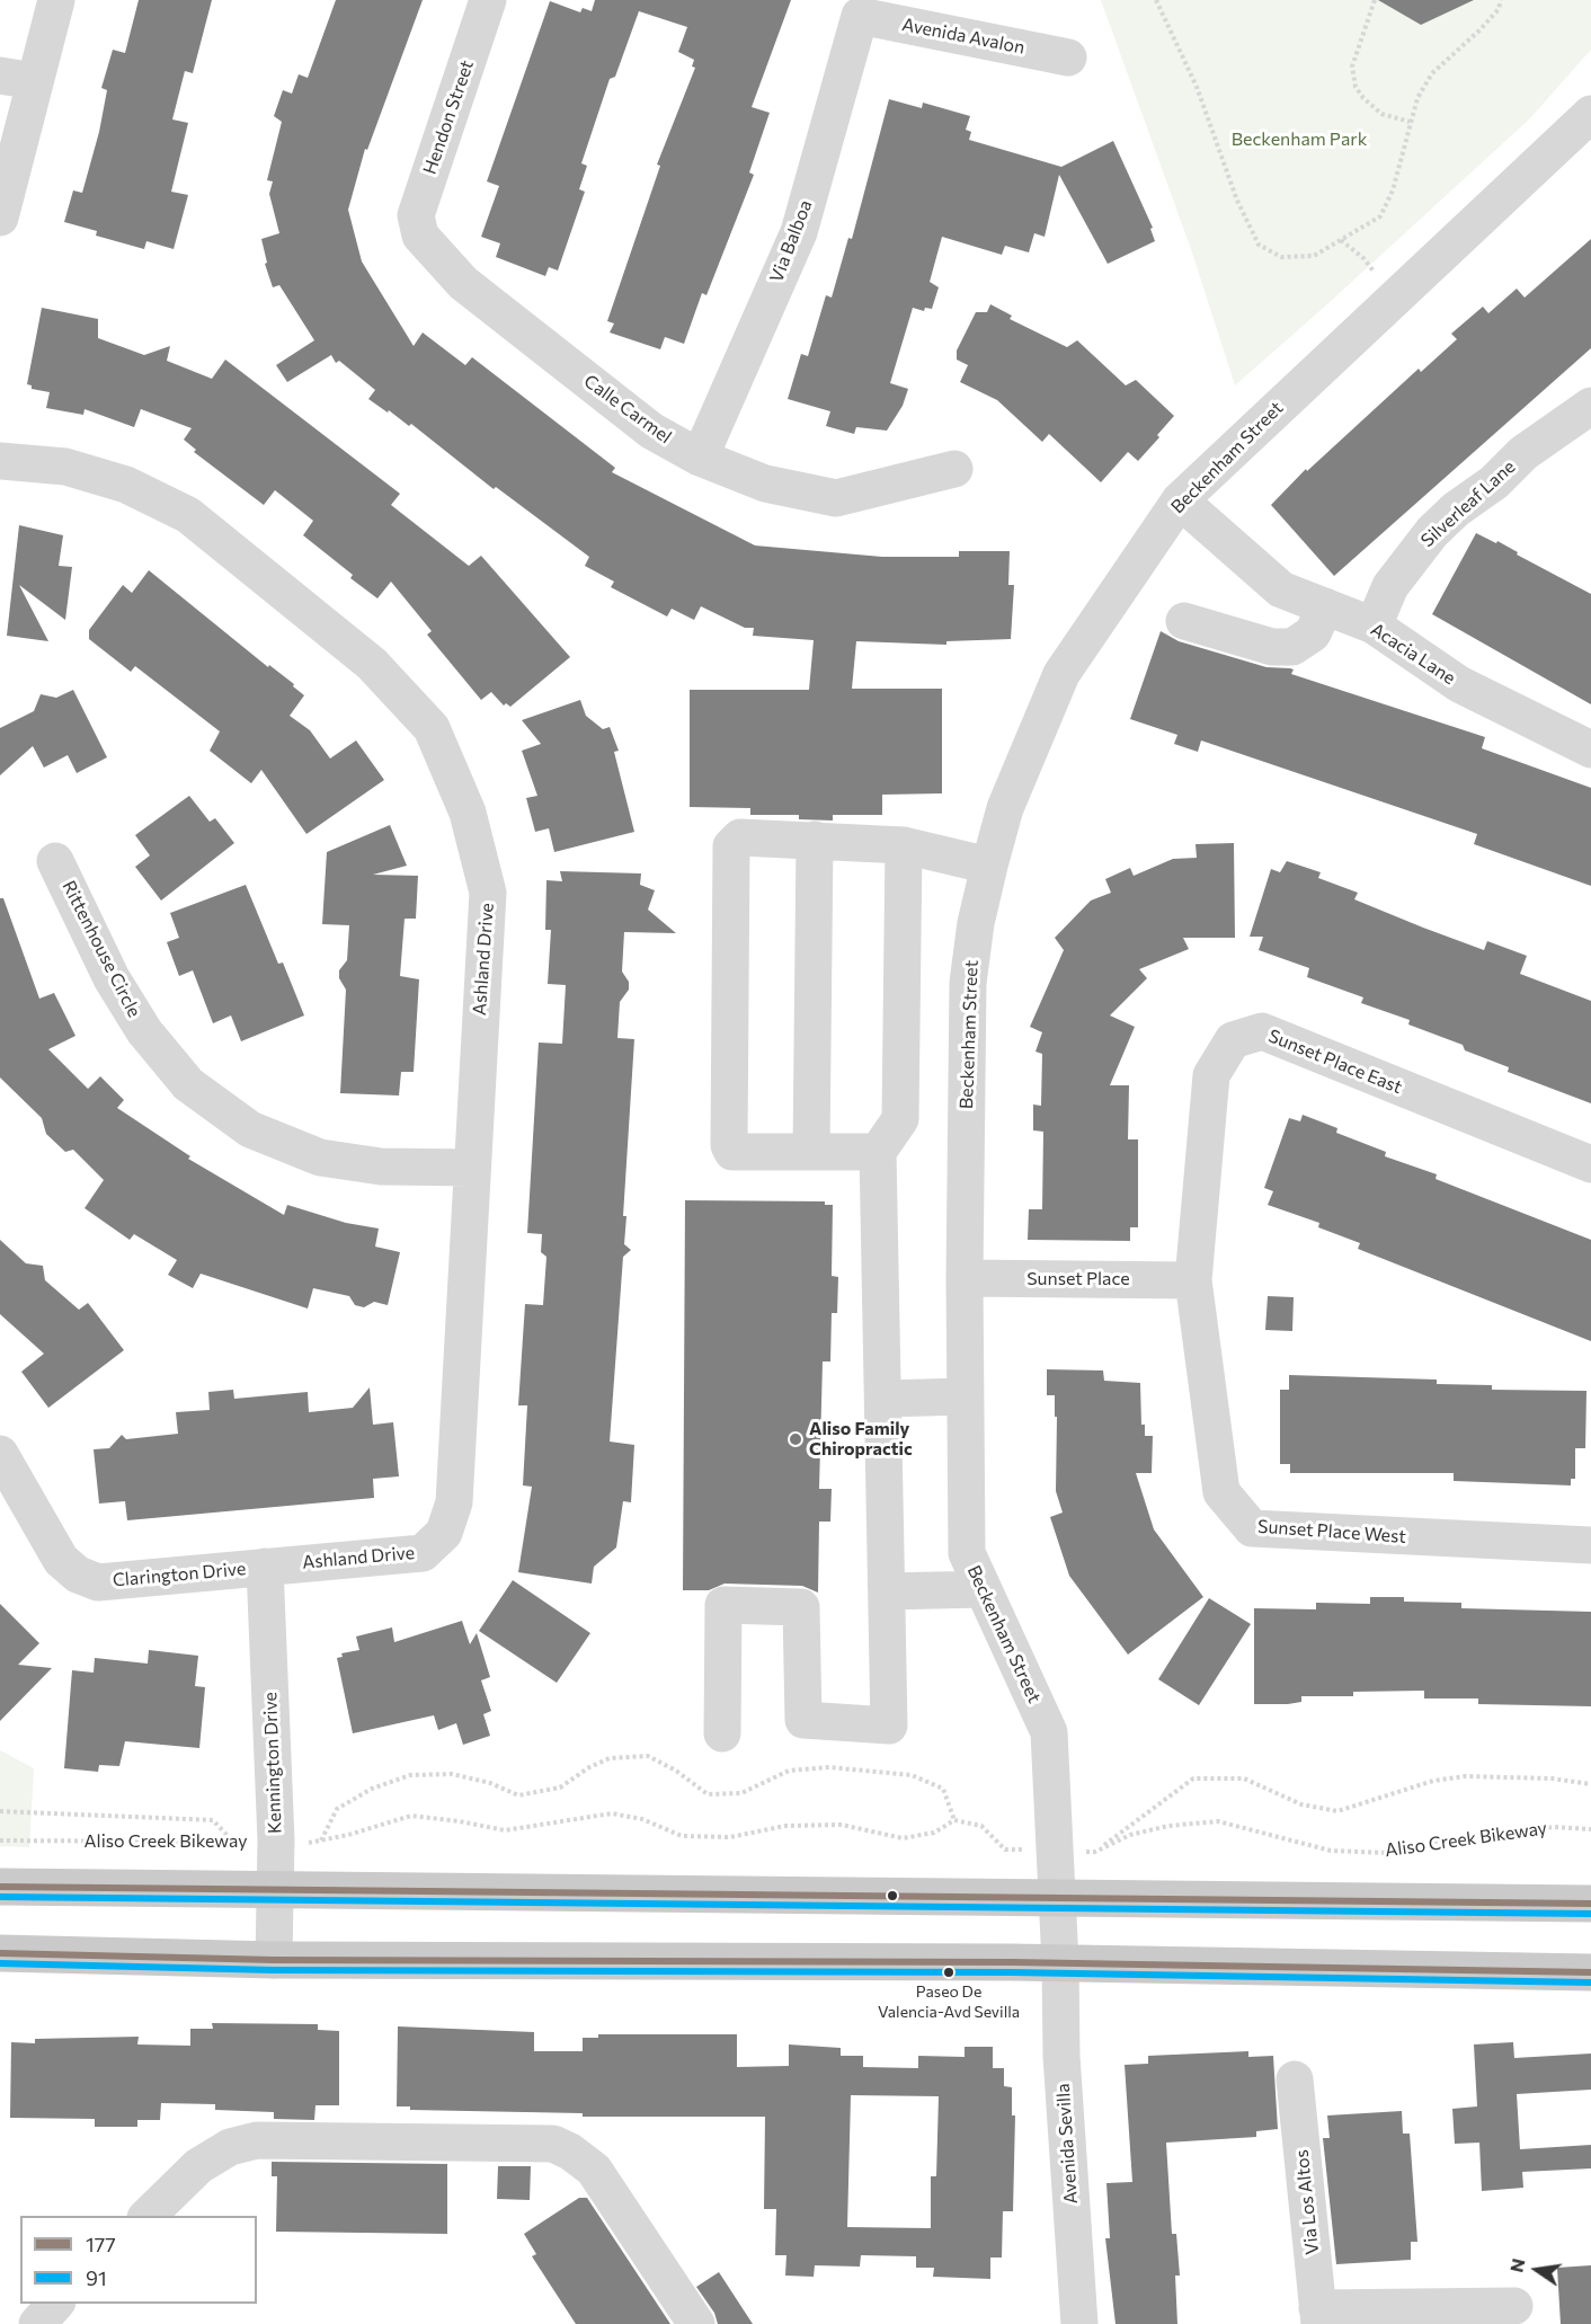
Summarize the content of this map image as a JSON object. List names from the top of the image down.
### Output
{
  "streets": {
    "street": [
      "Avenida Avalon",
      "Hendon Street",
      "Via Balboa",
      "Calle Carmel",
      "Beckenham Street",
      "Silverleaf Lane",
      "Acacia Lane",
      "Rittenhouse Circle",
      "Ashland Drive",
      "Sunset Place East",
      "Sunset Place",
      "Sunset Place West",
      "Clarington Drive",
      "Kennington Drive",
      "Avenida Sevilla",
      "Via Los Altos"
    ],
    "path": ["Aliso Creek Bikeway"]
  },
  "crossings": [
    ["Avenida Avalon", "Via Balboa"],
    ["Hendon Street", "Calle Carmel"],
    ["Via Balboa", "Calle Carmel"],
    ["Beckenham Street", "Acacia Lane"],
    ["Beckenham Street", "Sunset Place"],
    ["Beckenham Street", "Aliso Creek Bikeway"],
    ["Beckenham Street", "Avenida Sevilla"],
    ["Silverleaf Lane", "Acacia Lane"],
    ["Rittenhouse Circle", "Ashland Drive"],
    ["Ashland Drive", "Clarington Drive"],
    ["Ashland Drive", "Kennington Drive"],
    ["Sunset Place East", "Sunset Place"],
    ["Sunset Place East", "Sunset Place West"],
    ["Sunset Place", "Sunset Place West"],
    ["Clarington Drive", "Kennington Drive"],
    ["Kennington Drive", "Aliso Creek Bikeway"]
  ],
  "parks": ["Beckenham Park"],
  "places": ["Aliso Family Chiropractic", "Paseo De Valencia-Avd Sevilla"],
  "lines": ["transit line 177", "transit line 91"],
  "legend": ["177", "91"],
  "north": "left"
}
